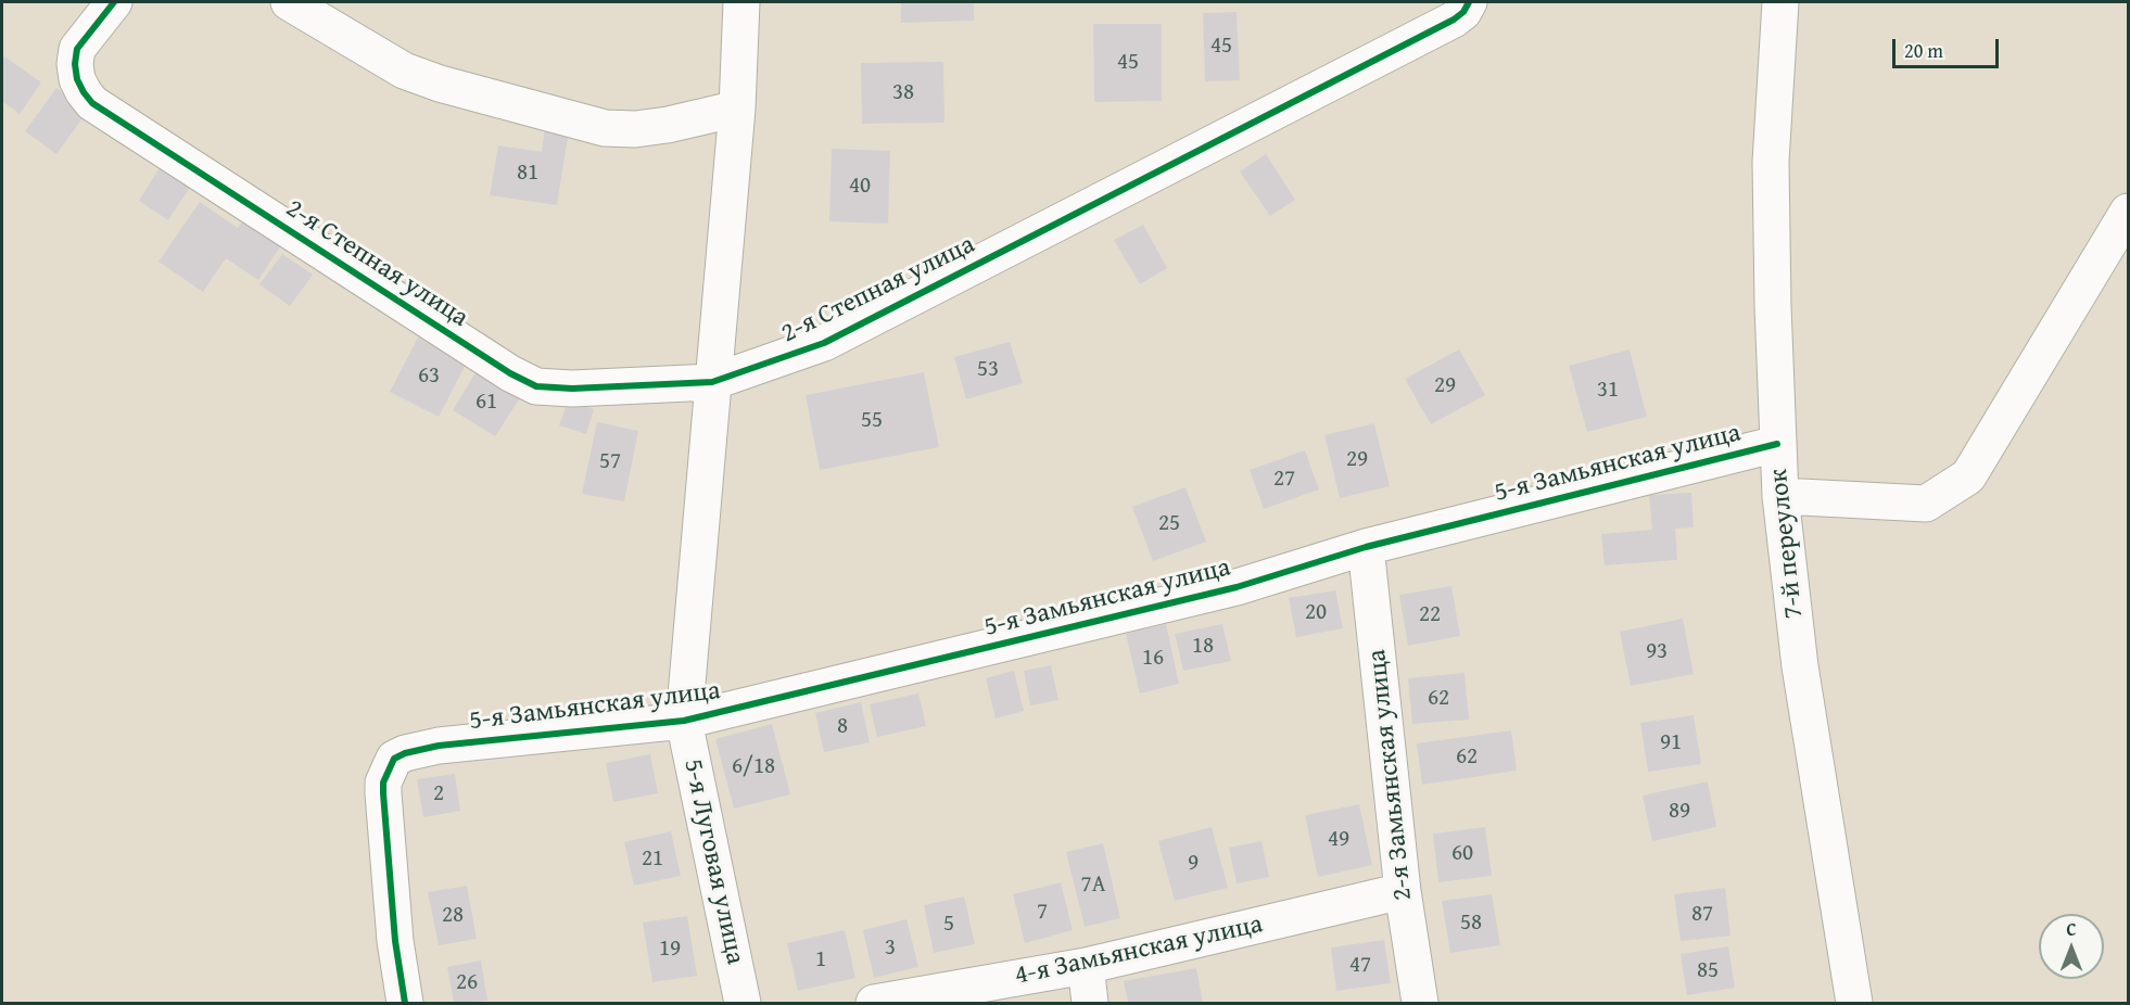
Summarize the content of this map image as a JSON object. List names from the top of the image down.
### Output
{
  "streets": {
    "street": [
      "2-я Степная улица",
      "5-я Замьянская улица",
      "7-й переулок",
      "2-я Замьянская улица",
      "5-я Луговая улица",
      "4-я Замьянская улица"
    ]
  },
  "crossings": [
    ["2-я Степная улица", "5-я Луговая улица"],
    ["5-я Замьянская улица", "7-й переулок"],
    ["5-я Замьянская улица", "2-я Замьянская улица"],
    ["5-я Замьянская улица", "5-я Луговая улица"],
    ["2-я Замьянская улица", "4-я Замьянская улица"]
  ],
  "house_numbers": [
    "45",
    "45",
    "38",
    "81",
    "40",
    "53",
    "63",
    "29",
    "31",
    "61",
    "55",
    "29",
    "57",
    "27",
    "25",
    "20",
    "22",
    "18",
    "93",
    "16",
    "62",
    "8",
    "91",
    "62",
    "6/18",
    "2",
    "89",
    "49",
    "60",
    "21",
    "9",
    "7А",
    "7",
    "87",
    "28",
    "58",
    "5",
    "3",
    "19",
    "1",
    "47",
    "85",
    "26"
  ],
  "scale_bar": "20 m",
  "north": "top"
}
